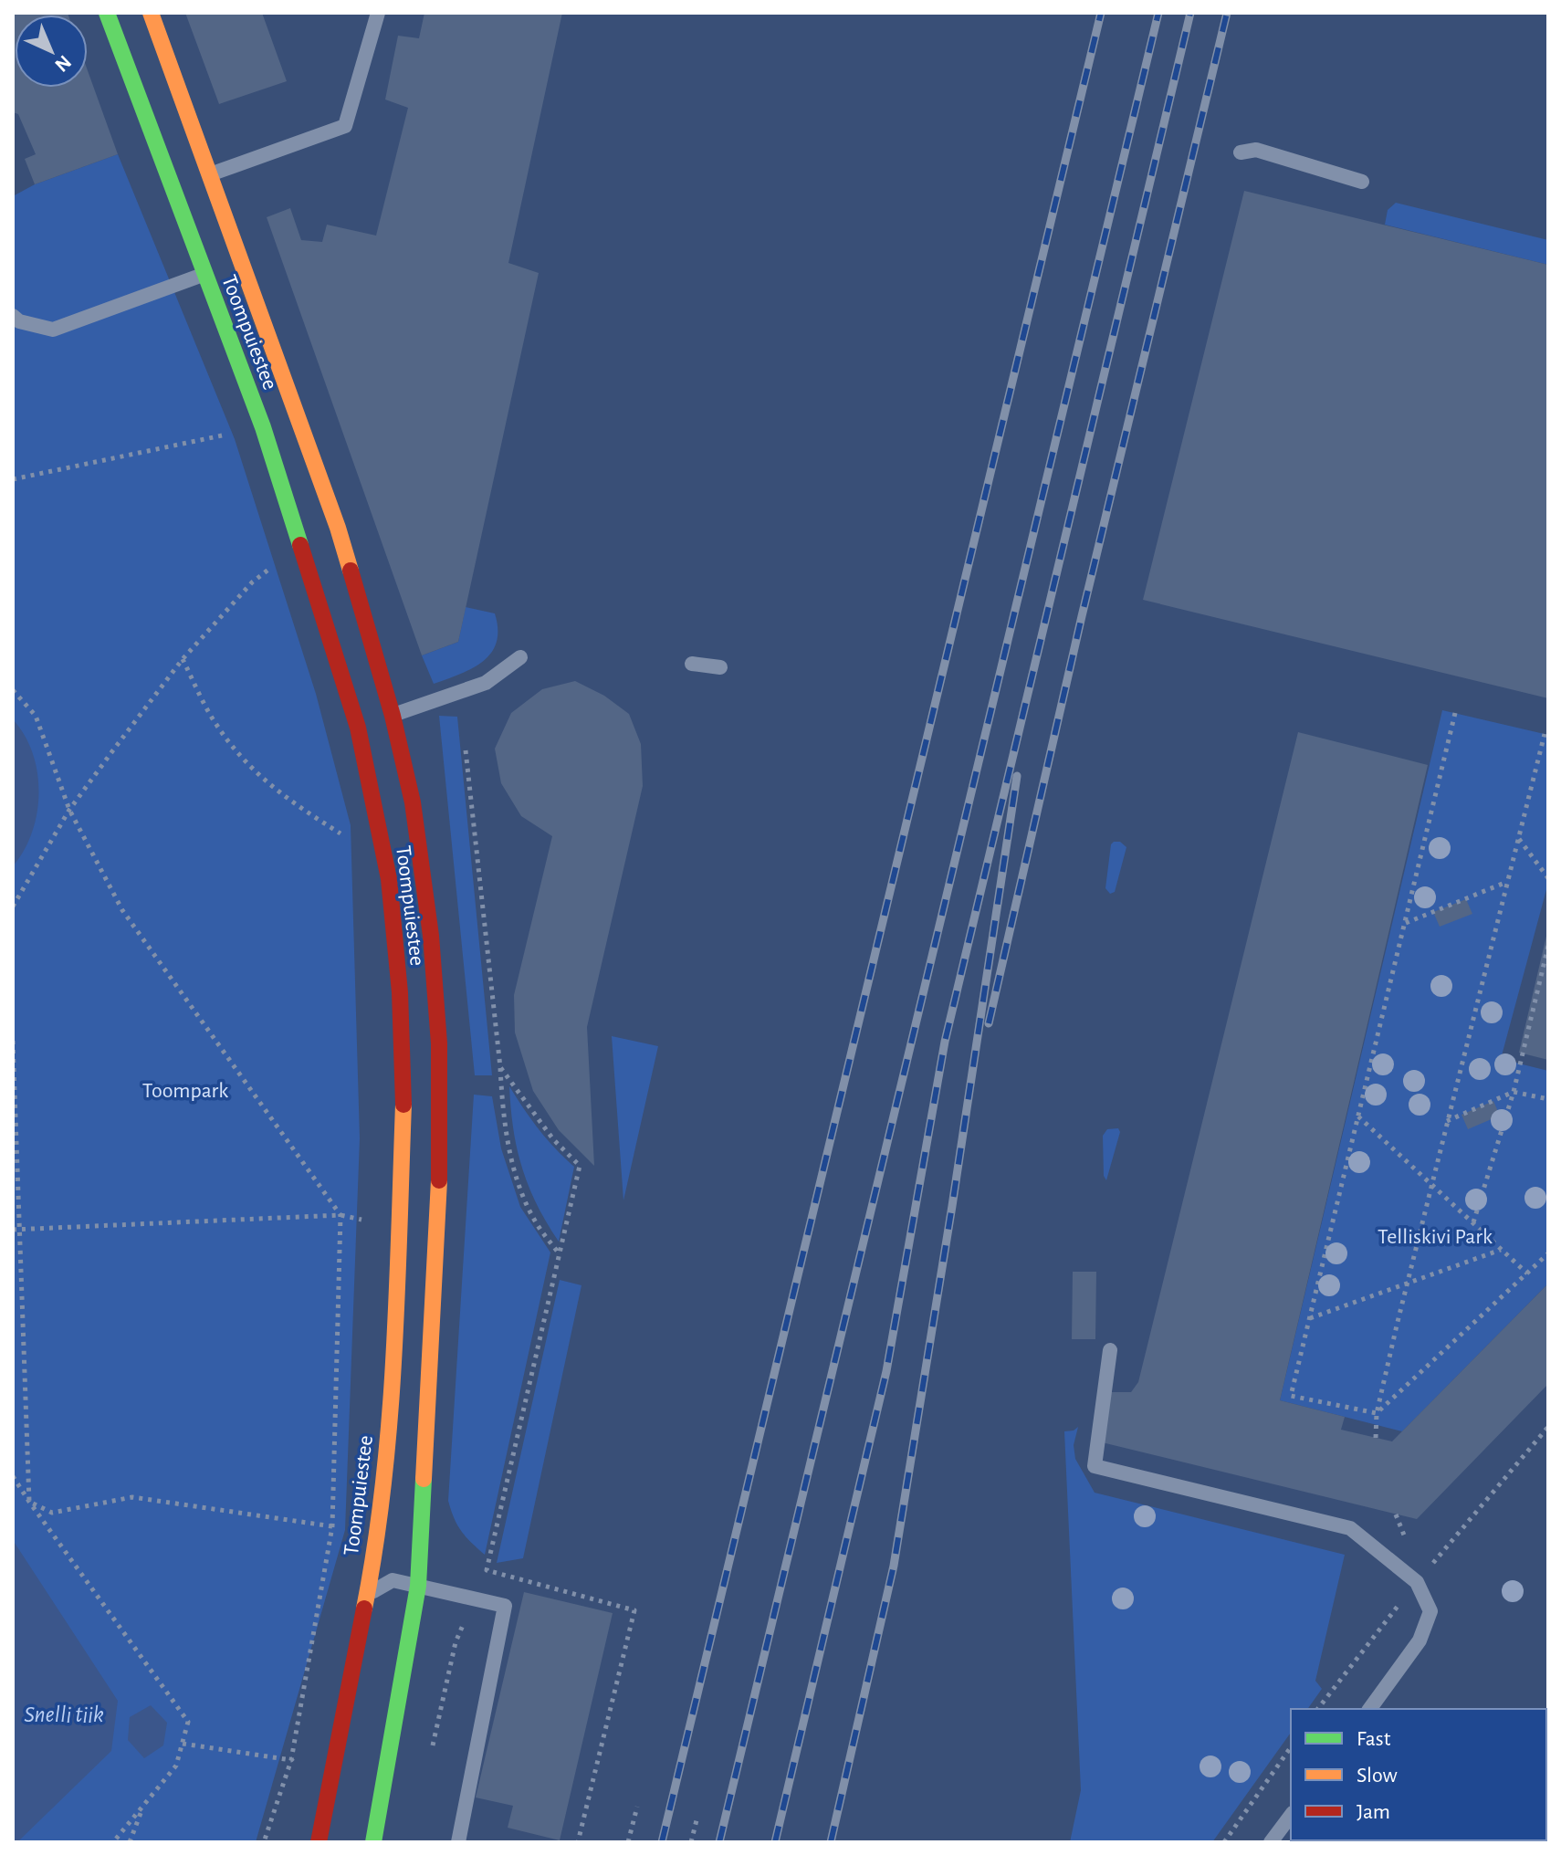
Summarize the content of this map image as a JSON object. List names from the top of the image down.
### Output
{
  "streets": {
    "main road": ["Toompuiestee"]
  },
  "water": ["Snelli tiik"],
  "parks": ["Toompark", "Telliskivi Park"],
  "legend": ["Fast", "Slow", "Jam"],
  "north": "bottom right"
}
